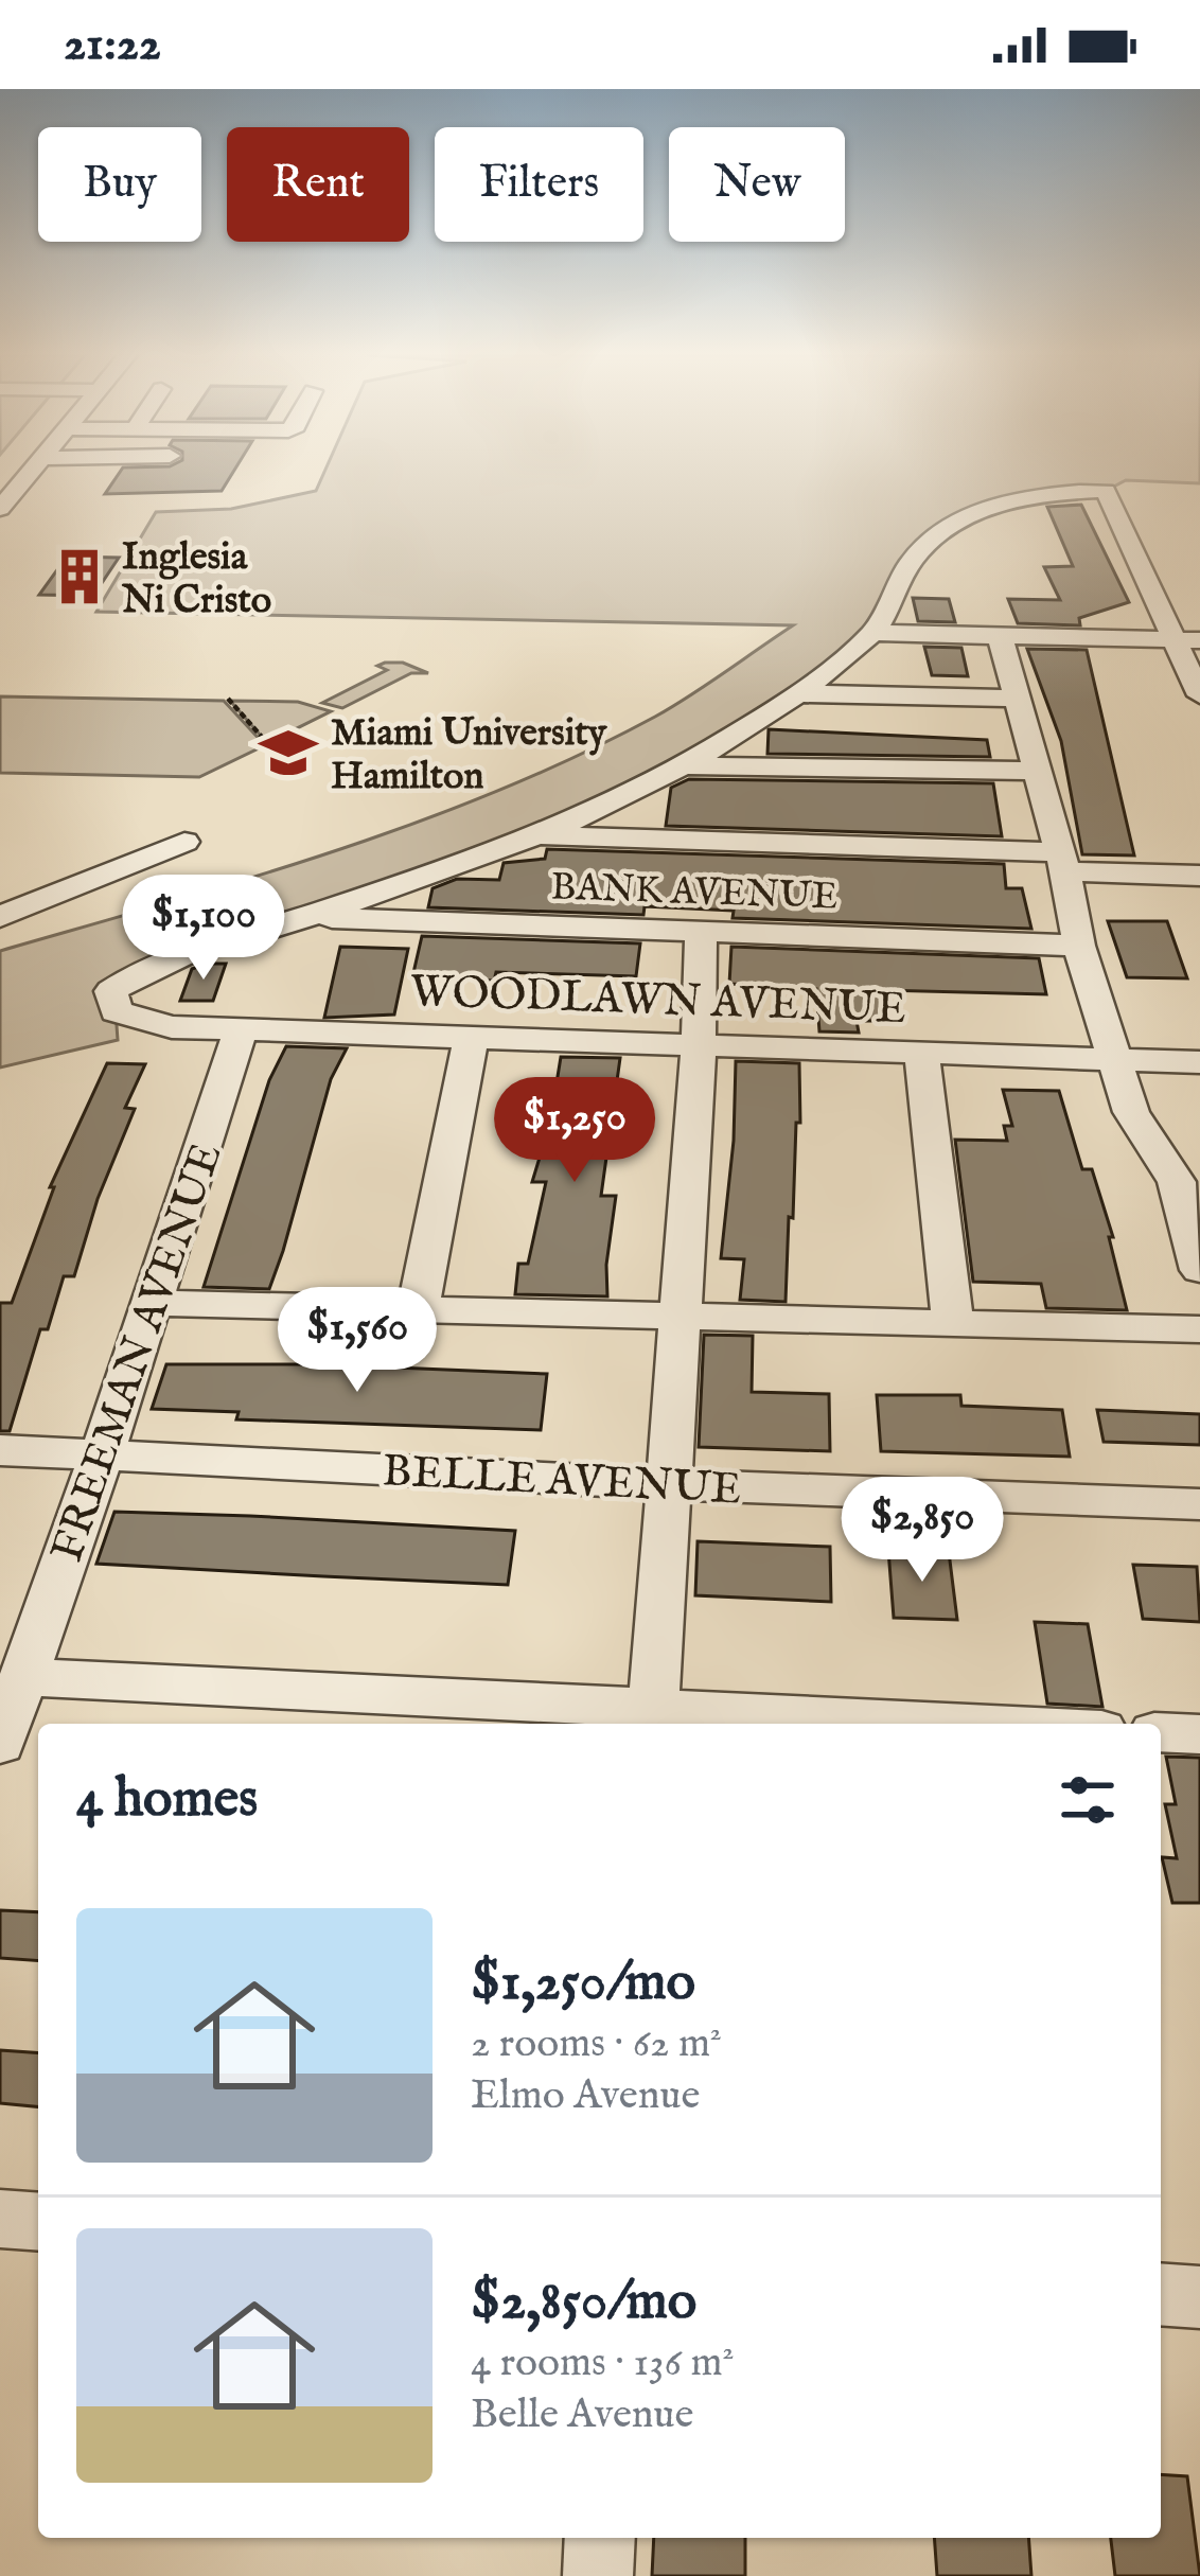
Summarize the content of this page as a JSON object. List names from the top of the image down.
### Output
{
  "streets": {
    "street": [
      "BANK AVENUE",
      "WOODLAWN AVENUE",
      "FREEMAN AVENUE",
      "BELLE AVENUE"
    ]
  },
  "crossings": [
    ["BANK AVENUE", "WOODLAWN AVENUE"],
    ["WOODLAWN AVENUE", "FREEMAN AVENUE"],
    ["FREEMAN AVENUE", "BELLE AVENUE"]
  ],
  "places": {
    "building": ["Inglesia Ni Cristo"],
    "school or university": ["Miami University Hamilton"]
  },
  "page": {
    "status": "21:22",
    "chip": [
      "Buy",
      "Rent",
      "Filters",
      "New"
    ],
    "price": [
      "$1,100",
      "$1,250",
      "$1,560",
      "$2,850"
    ],
    "heading": "4 homes",
    "list": [
      {
        "name": "$1,250/mo",
        "note": "2 rooms · 62 m² · Elmo Avenue"
      },
      {
        "name": "$2,850/mo",
        "note": "4 rooms · 136 m² · Belle Avenue"
      }
    ]
  }
}
